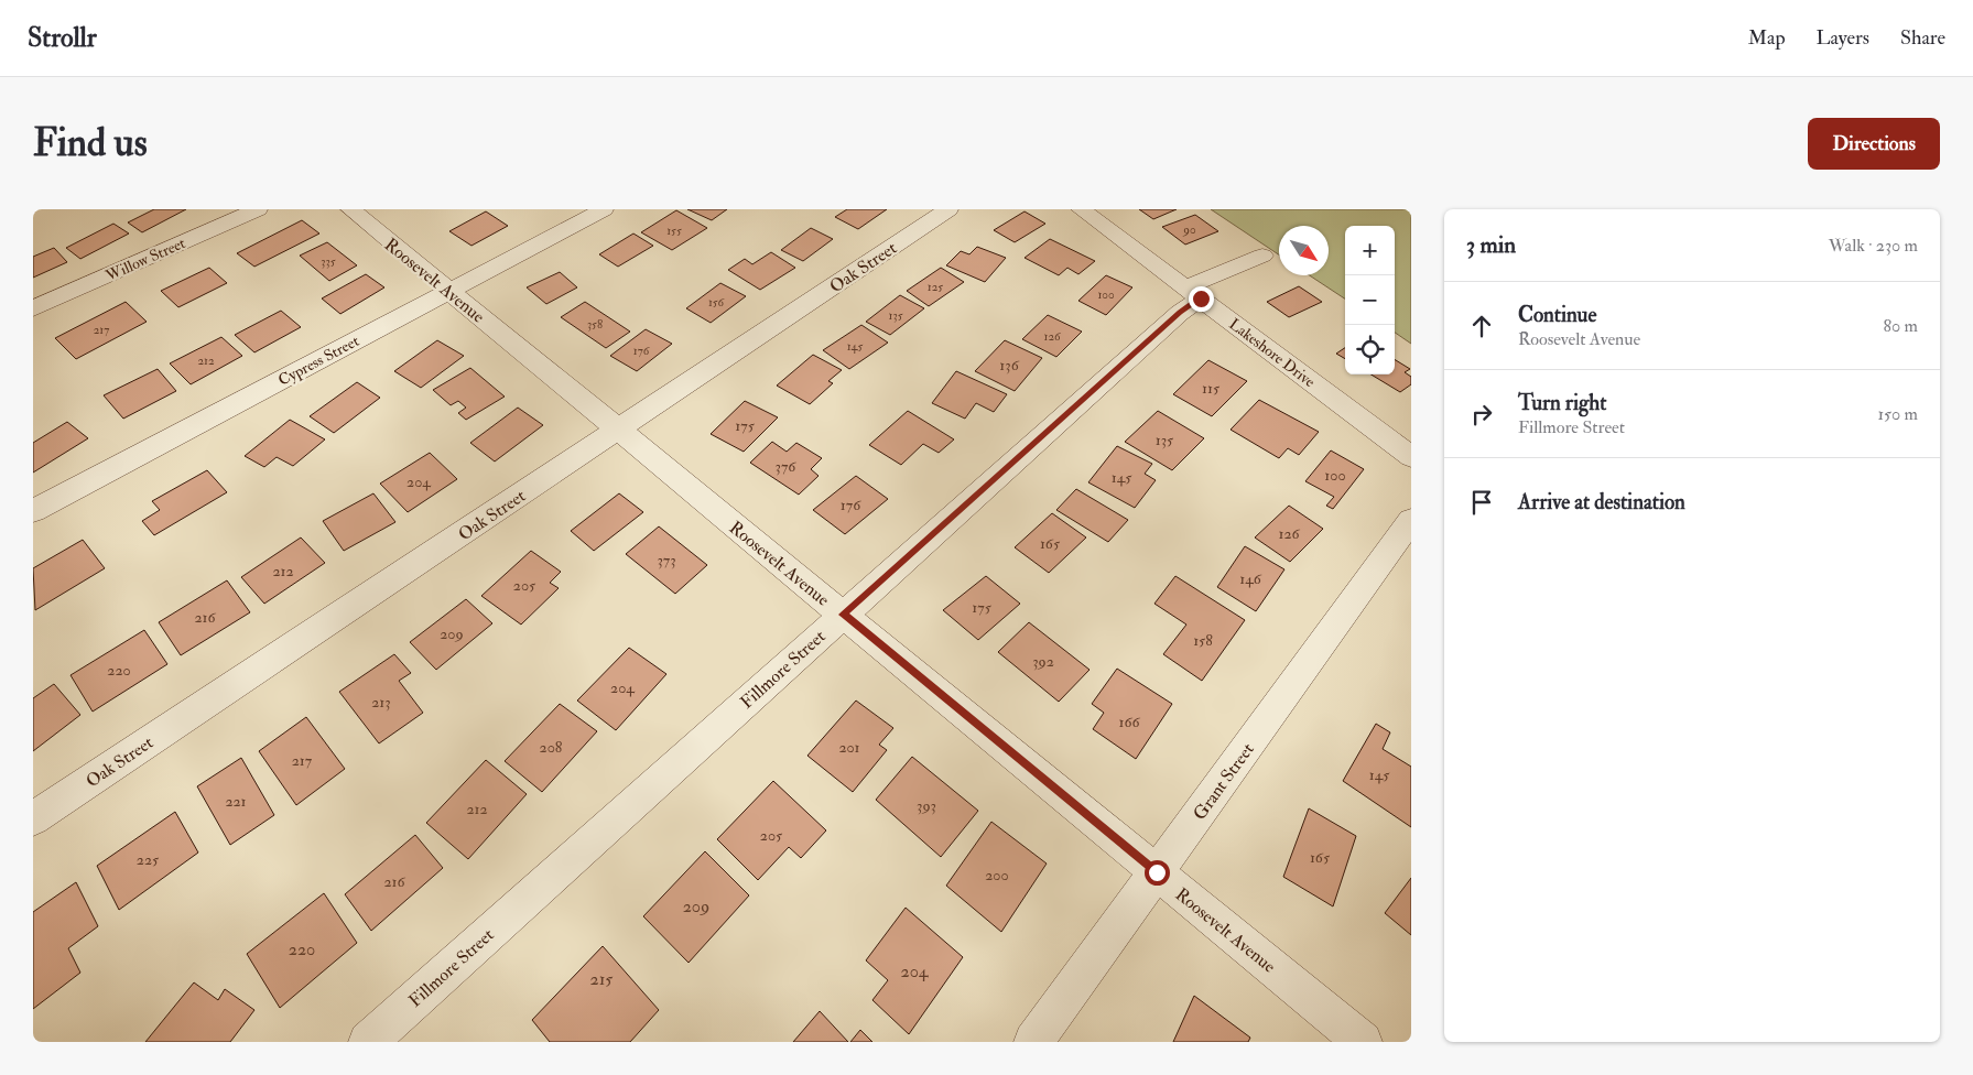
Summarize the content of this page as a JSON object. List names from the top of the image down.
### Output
{
  "streets": {
    "street": [
      "Willow Street",
      "Oak Street",
      "Roosevelt Avenue",
      "Lakeshore Drive",
      "Cypress Street",
      "Fillmore Street",
      "Grant Street"
    ]
  },
  "crossings": [
    ["Oak Street", "Roosevelt Avenue"],
    ["Roosevelt Avenue", "Cypress Street"],
    ["Roosevelt Avenue", "Fillmore Street"],
    ["Roosevelt Avenue", "Grant Street"],
    ["Lakeshore Drive", "Fillmore Street"]
  ],
  "house_numbers": [
    "90",
    "155",
    "335",
    "125",
    "100",
    "156",
    "135",
    "358",
    "217",
    "126",
    "145",
    "176",
    "212",
    "136",
    "115",
    "175",
    "135",
    "376",
    "100",
    "145",
    "204",
    "176",
    "126",
    "165",
    "373",
    "212",
    "146",
    "205",
    "175",
    "216",
    "209",
    "158",
    "392",
    "220",
    "204",
    "213",
    "166",
    "208",
    "201",
    "217",
    "145",
    "221",
    "393",
    "212",
    "205",
    "165",
    "225",
    "200",
    "216",
    "209",
    "220",
    "204",
    "215"
  ],
  "north": "bottom right",
  "page": {
    "header": "Strollr",
    "nav": ["Map", "Layers", "Share"],
    "buttons": "Directions",
    "title": "Find us",
    "heading": ["3 min", "Walk · 230 m"],
    "map_buttons": ["+", "−"],
    "list": [
      ["Continue", "Roosevelt Avenue", "80 m"],
      ["Turn right", "Fillmore Street", "150 m"],
      "Arrive at destination"
    ]
  }
}
